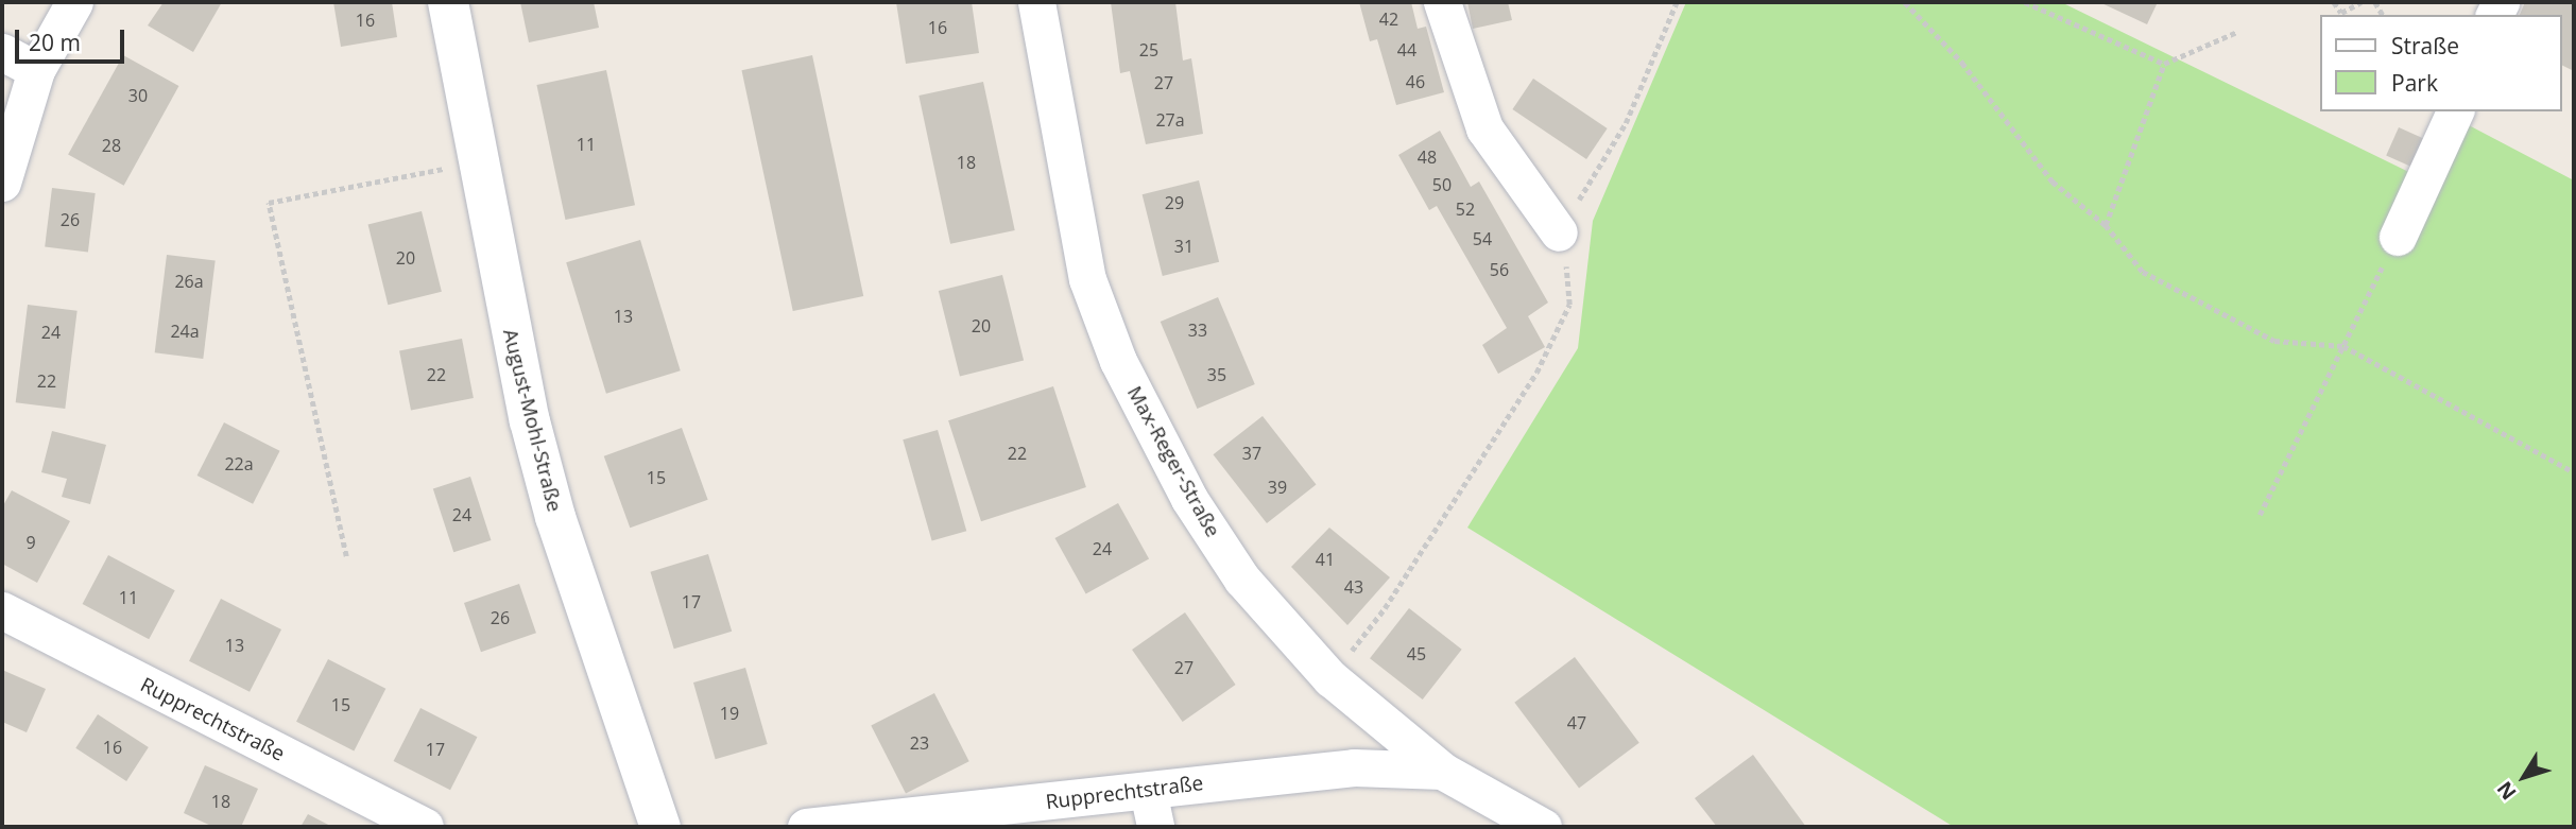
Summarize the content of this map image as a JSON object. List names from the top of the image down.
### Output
{
  "streets": {
    "main road": ["August-Mohl-Straße"],
    "street": ["Max-Reger-Straße", "Rupprechtstraße"]
  },
  "crossings": [
    ["Max-Reger-Straße", "Rupprechtstraße"]
  ],
  "house_numbers": [
    "42",
    "16",
    "16",
    "25",
    "44",
    "46",
    "27",
    "30",
    "27a",
    "11",
    "28",
    "48",
    "18",
    "50",
    "29",
    "52",
    "26",
    "54",
    "31",
    "20",
    "56",
    "26a",
    "13",
    "20",
    "33",
    "24a",
    "24",
    "22",
    "35",
    "22",
    "22",
    "37",
    "22a",
    "15",
    "39",
    "24",
    "9",
    "24",
    "41",
    "43",
    "11",
    "17",
    "26",
    "13",
    "45",
    "27",
    "15",
    "19",
    "47",
    "23",
    "16",
    "17",
    "18"
  ],
  "legend": ["Straße", "Park"],
  "scale_bar": "20 m",
  "north": "bottom left"
}
